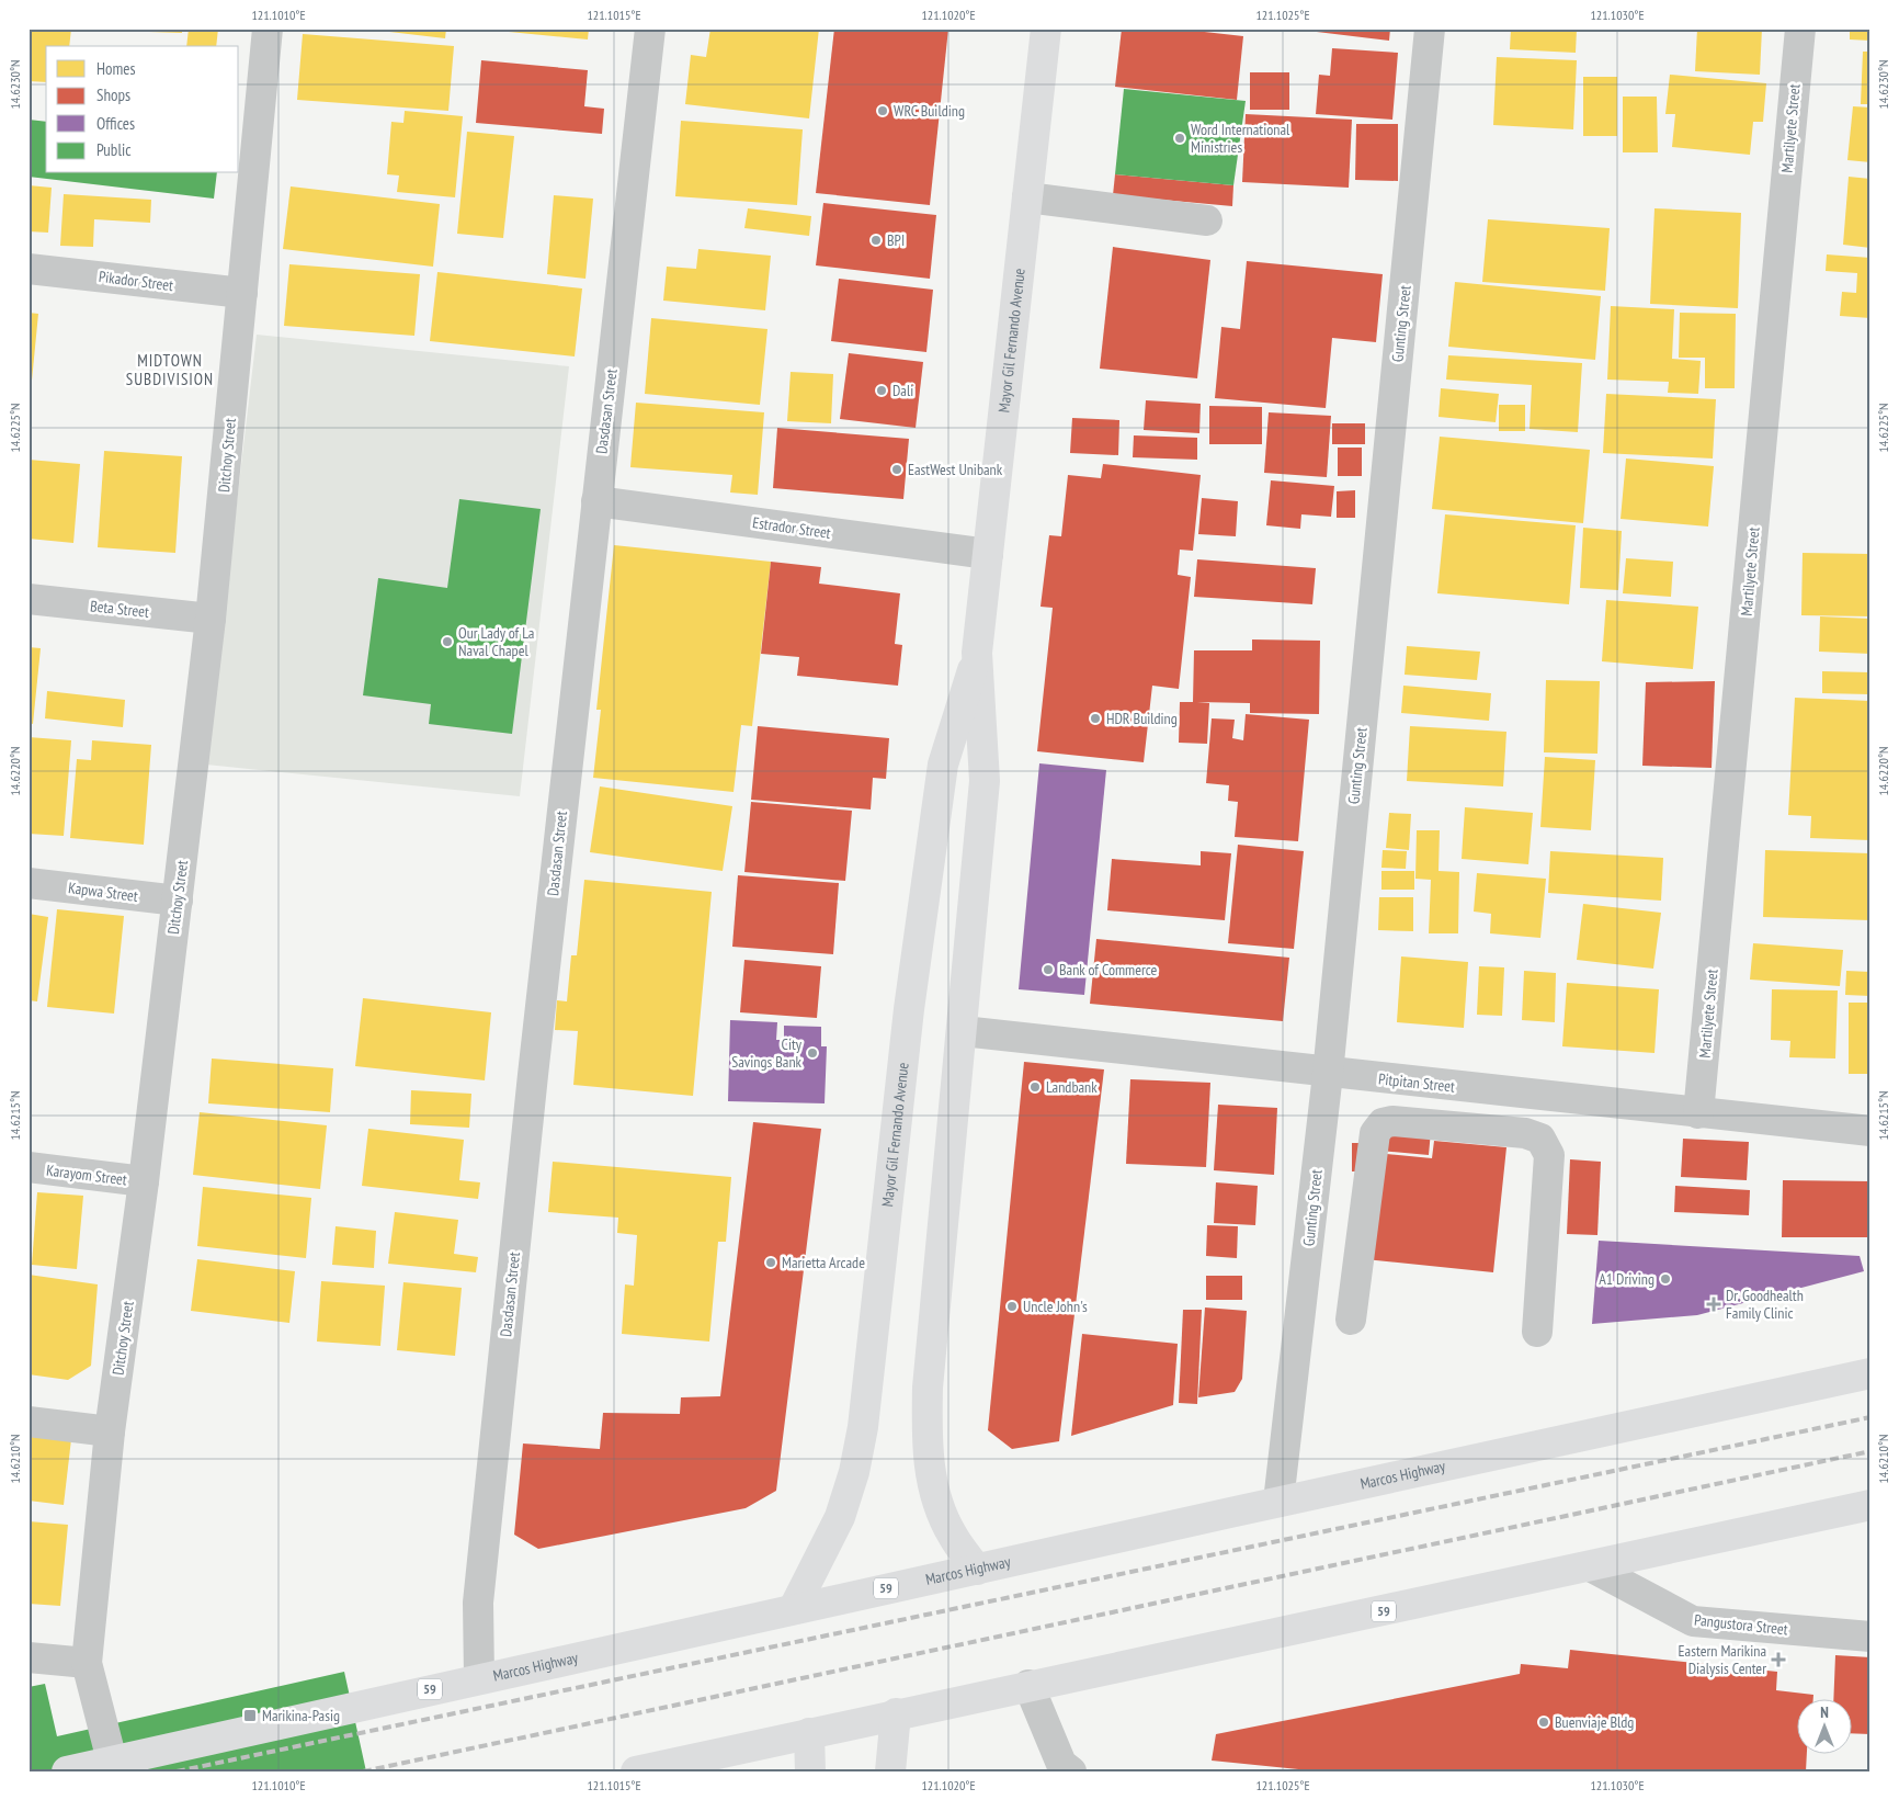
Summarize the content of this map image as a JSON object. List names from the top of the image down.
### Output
{
  "streets": {
    "main road": ["Mayor Gil Fernando Avenue", "Marcos Highway", "59"],
    "street": [
      "Martilyete Street",
      "Pikador Street",
      "Gunting Street",
      "Dasdasan Street",
      "Ditchoy Street",
      "Estrador Street",
      "Beta Street",
      "Kapwa Street",
      "Pitpitan Street",
      "Karayom Street",
      "Pangustora Street"
    ]
  },
  "crossings": [
    ["Martilyete Street", "Pitpitan Street"],
    ["Pikador Street", "Ditchoy Street"],
    ["Gunting Street", "Pitpitan Street"],
    ["Gunting Street", "Marcos Highway"],
    ["Mayor Gil Fernando Avenue", "Estrador Street"],
    ["Mayor Gil Fernando Avenue", "Pitpitan Street"],
    ["Mayor Gil Fernando Avenue", "Marcos Highway"],
    ["Dasdasan Street", "Estrador Street"],
    ["Dasdasan Street", "Marcos Highway"],
    ["Ditchoy Street", "Beta Street"],
    ["Ditchoy Street", "Kapwa Street"],
    ["Ditchoy Street", "Karayom Street"],
    ["Ditchoy Street", "Marcos Highway"],
    ["59", "Pangustora Street"]
  ],
  "districts": ["MIDTOWN SUBDIVISION"],
  "places": {
    "other": [
      "WRC Building",
      "Word International Ministries",
      "BPI",
      "Dali",
      "EastWest Unibank",
      "Our Lady of La Naval Chapel",
      "HDR Building",
      "Bank of Commerce",
      "City Savings Bank",
      "Landbank",
      "Marietta Arcade",
      "A1 Driving",
      "Uncle John's",
      "Buenviaje Bldg"
    ],
    "health": ["Dr. Goodhealth Family Clinic", "Eastern Marikina Dialysis Center"],
    "transit": ["Marikina-Pasig"]
  },
  "legend": [
    "Homes",
    "Shops",
    "Offices",
    "Public"
  ],
  "north": "top",
  "coordinates": [
    "121.1010°E",
    "121.1015°E",
    "121.1020°E",
    "121.1025°E",
    "121.1030°E",
    "14.6230°N",
    "14.6225°N",
    "14.6220°N",
    "14.6215°N",
    "14.6210°N"
  ]
}
